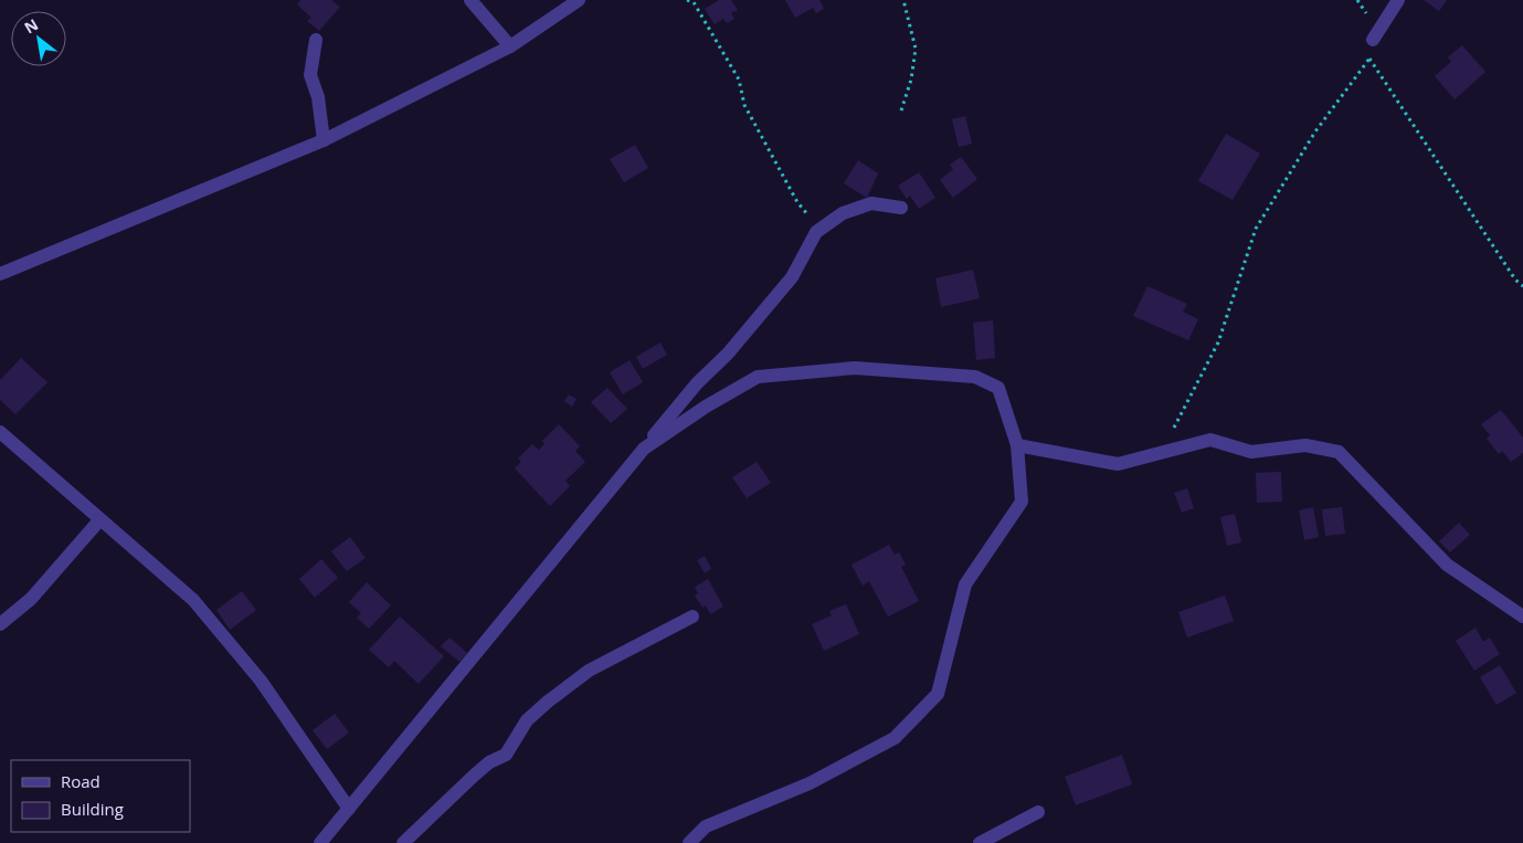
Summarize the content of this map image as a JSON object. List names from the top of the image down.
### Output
{
  "legend": ["Road", "Building"],
  "north": "top left"
}
